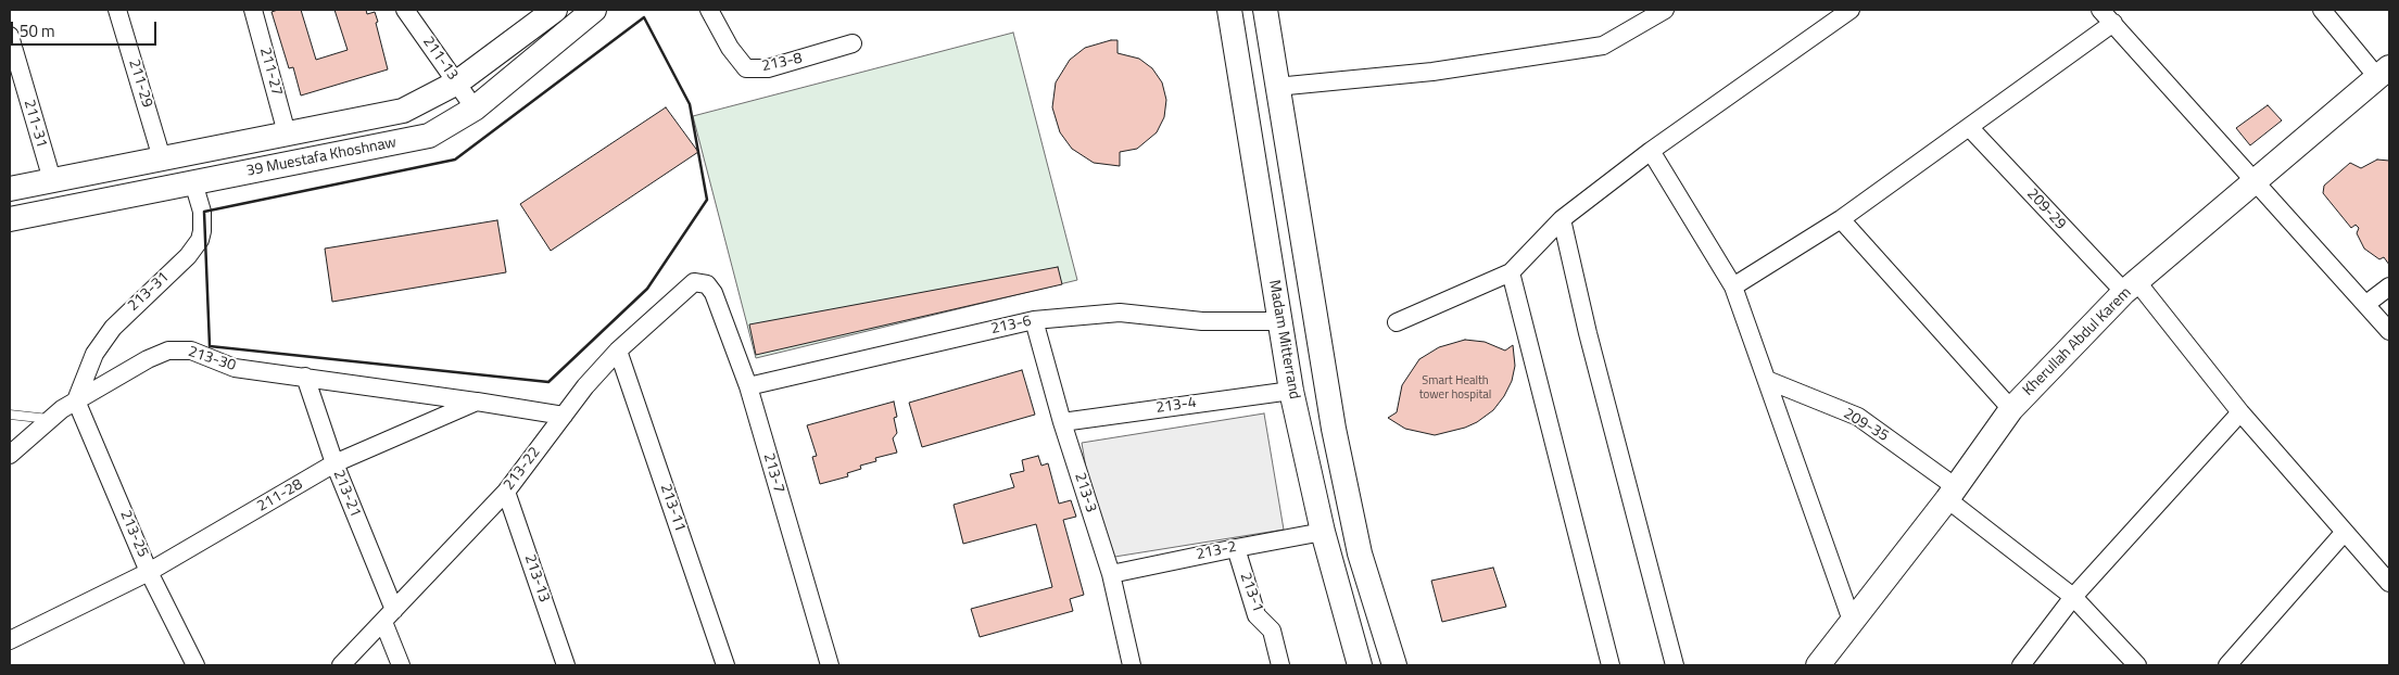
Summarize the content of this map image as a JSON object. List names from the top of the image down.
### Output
{
  "streets": {
    "main road": ["39 Muestafa Khoshnaw", "Madam Mitterrand", "Kherullah Abdul Karem"],
    "street": [
      "211-13",
      "213-8",
      "211-27",
      "211-29",
      "211-31",
      "209-29",
      "213-31",
      "213-6",
      "213-30",
      "213-4",
      "209-35",
      "213-22",
      "213-7",
      "213-3",
      "213-21",
      "211-28",
      "213-11",
      "213-25",
      "213-2",
      "213-13",
      "213-1"
    ]
  },
  "crossings": [
    ["211-13", "39 Muestafa Khoshnaw"],
    ["211-27", "39 Muestafa Khoshnaw"],
    ["211-29", "39 Muestafa Khoshnaw"],
    ["211-31", "39 Muestafa Khoshnaw"],
    ["39 Muestafa Khoshnaw", "213-31"],
    ["209-29", "Kherullah Abdul Karem"],
    ["213-31", "213-30"],
    ["213-31", "213-25"],
    ["213-6", "Madam Mitterrand"],
    ["213-6", "213-7"],
    ["213-6", "213-3"],
    ["Madam Mitterrand", "213-4"],
    ["Madam Mitterrand", "213-2"],
    ["Kherullah Abdul Karem", "209-35"],
    ["213-30", "213-21"],
    ["213-30", "211-28"],
    ["213-30", "213-25"],
    ["213-4", "213-3"],
    ["213-22", "213-7"],
    ["213-22", "213-21"],
    ["213-22", "213-11"],
    ["213-22", "213-13"],
    ["213-3", "213-2"],
    ["213-21", "211-28"],
    ["211-28", "213-25"],
    ["213-2", "213-1"]
  ],
  "house_numbers": ["Smart Health tower hospital"],
  "scale_bar": "50 m"
}
